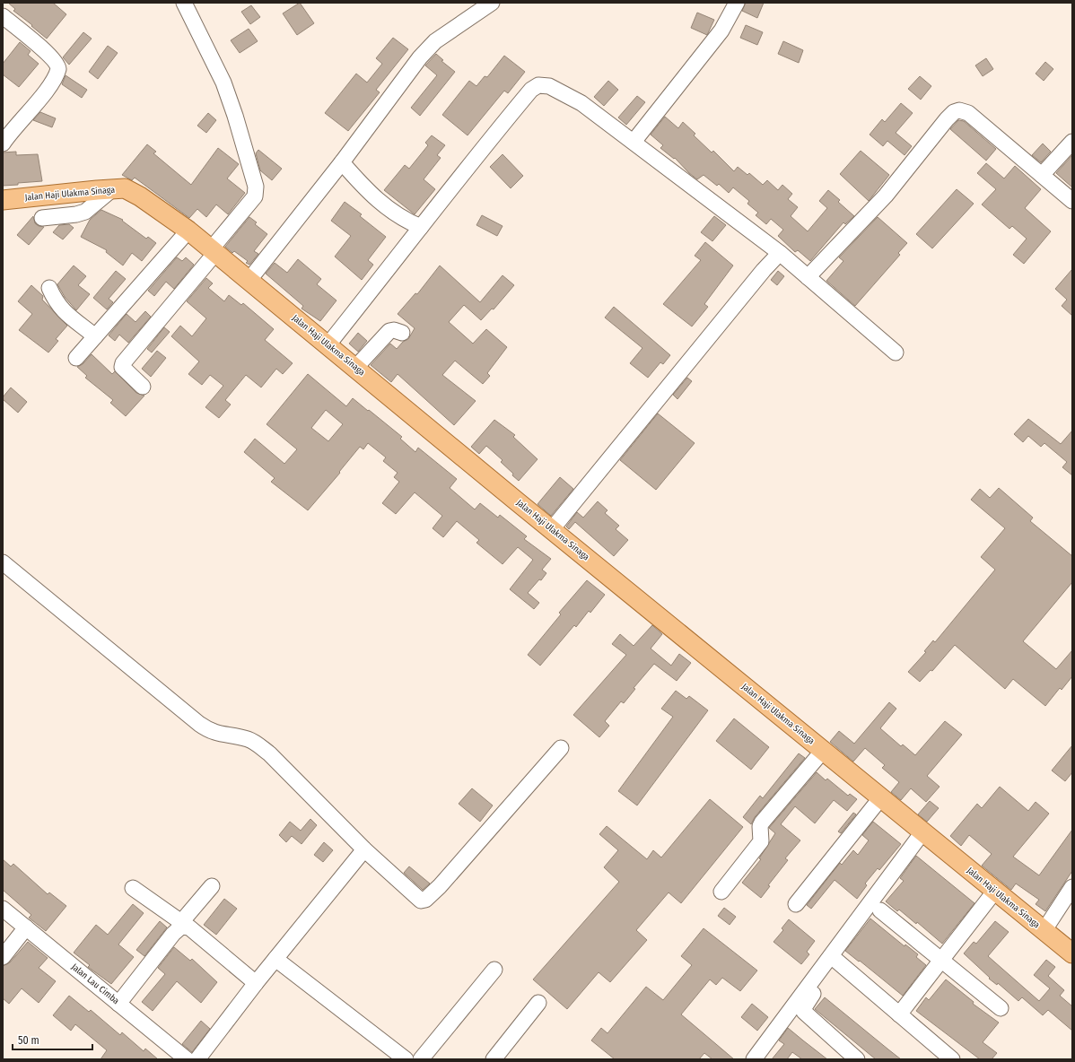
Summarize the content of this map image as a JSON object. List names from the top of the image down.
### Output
{
  "streets": {
    "main road": ["Jalan Haji Ulakma Sinaga"],
    "street": ["Jalan Lau Cimba"]
  },
  "scale_bar": "50 m"
}
